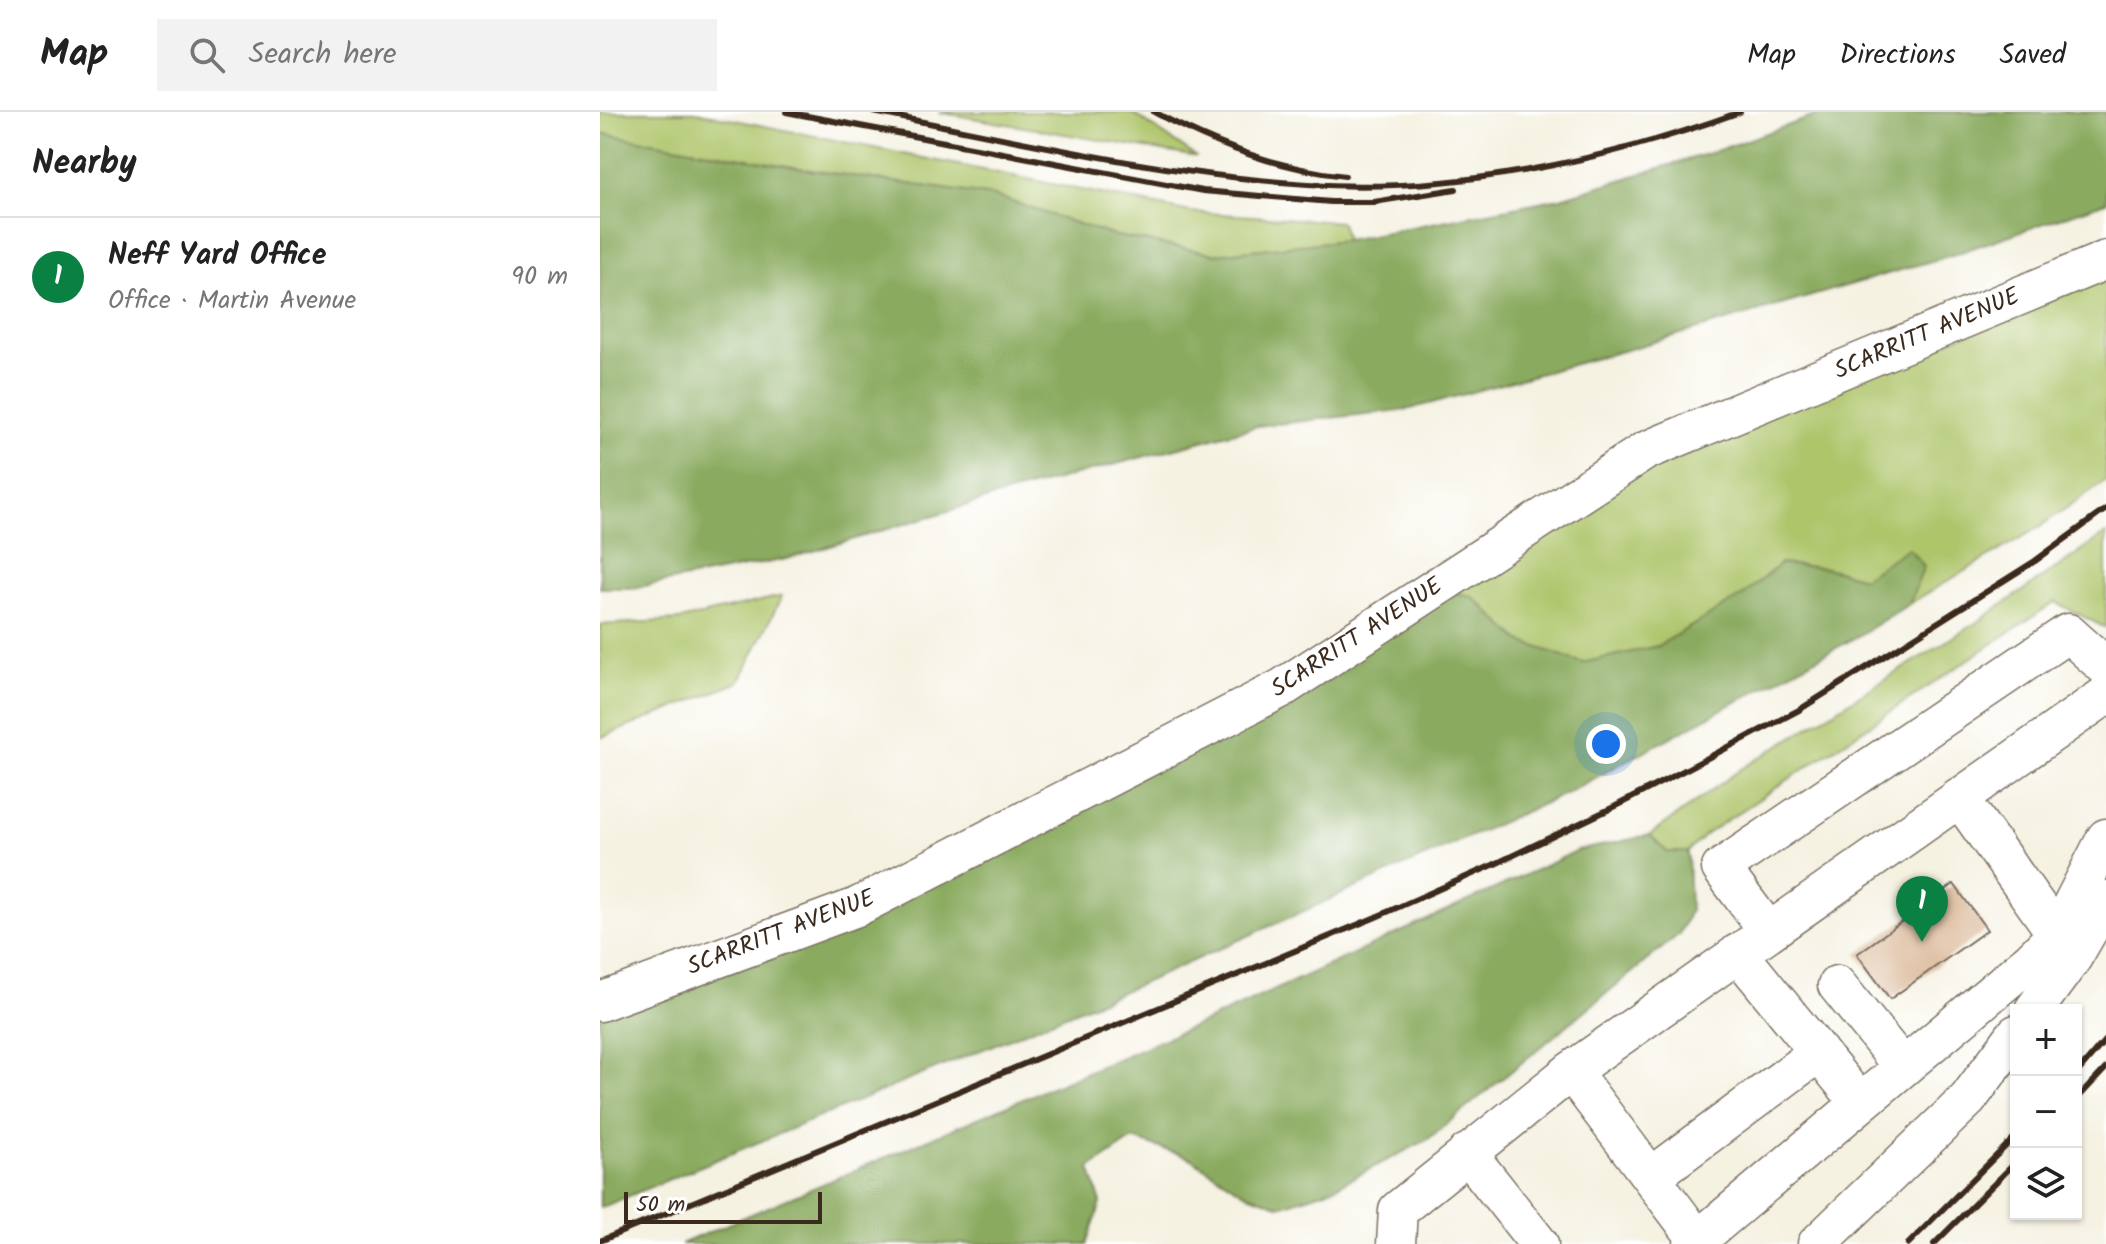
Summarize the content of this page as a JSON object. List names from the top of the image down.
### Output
{
  "streets": {
    "street": ["SCARRITT AVENUE"]
  },
  "scale_bar": "50 m",
  "page": {
    "header": "Map",
    "search": "Search here",
    "nav": ["Map", "Directions", "Saved"],
    "heading": "Nearby",
    "list": [
      {
        "mark": "1",
        "name": "Neff Yard Office",
        "note": "Office · Martin Avenue",
        "value": "90 m"
      }
    ],
    "pins": "1",
    "map_buttons": ["+", "−"],
    "scale": "50 m"
  }
}
